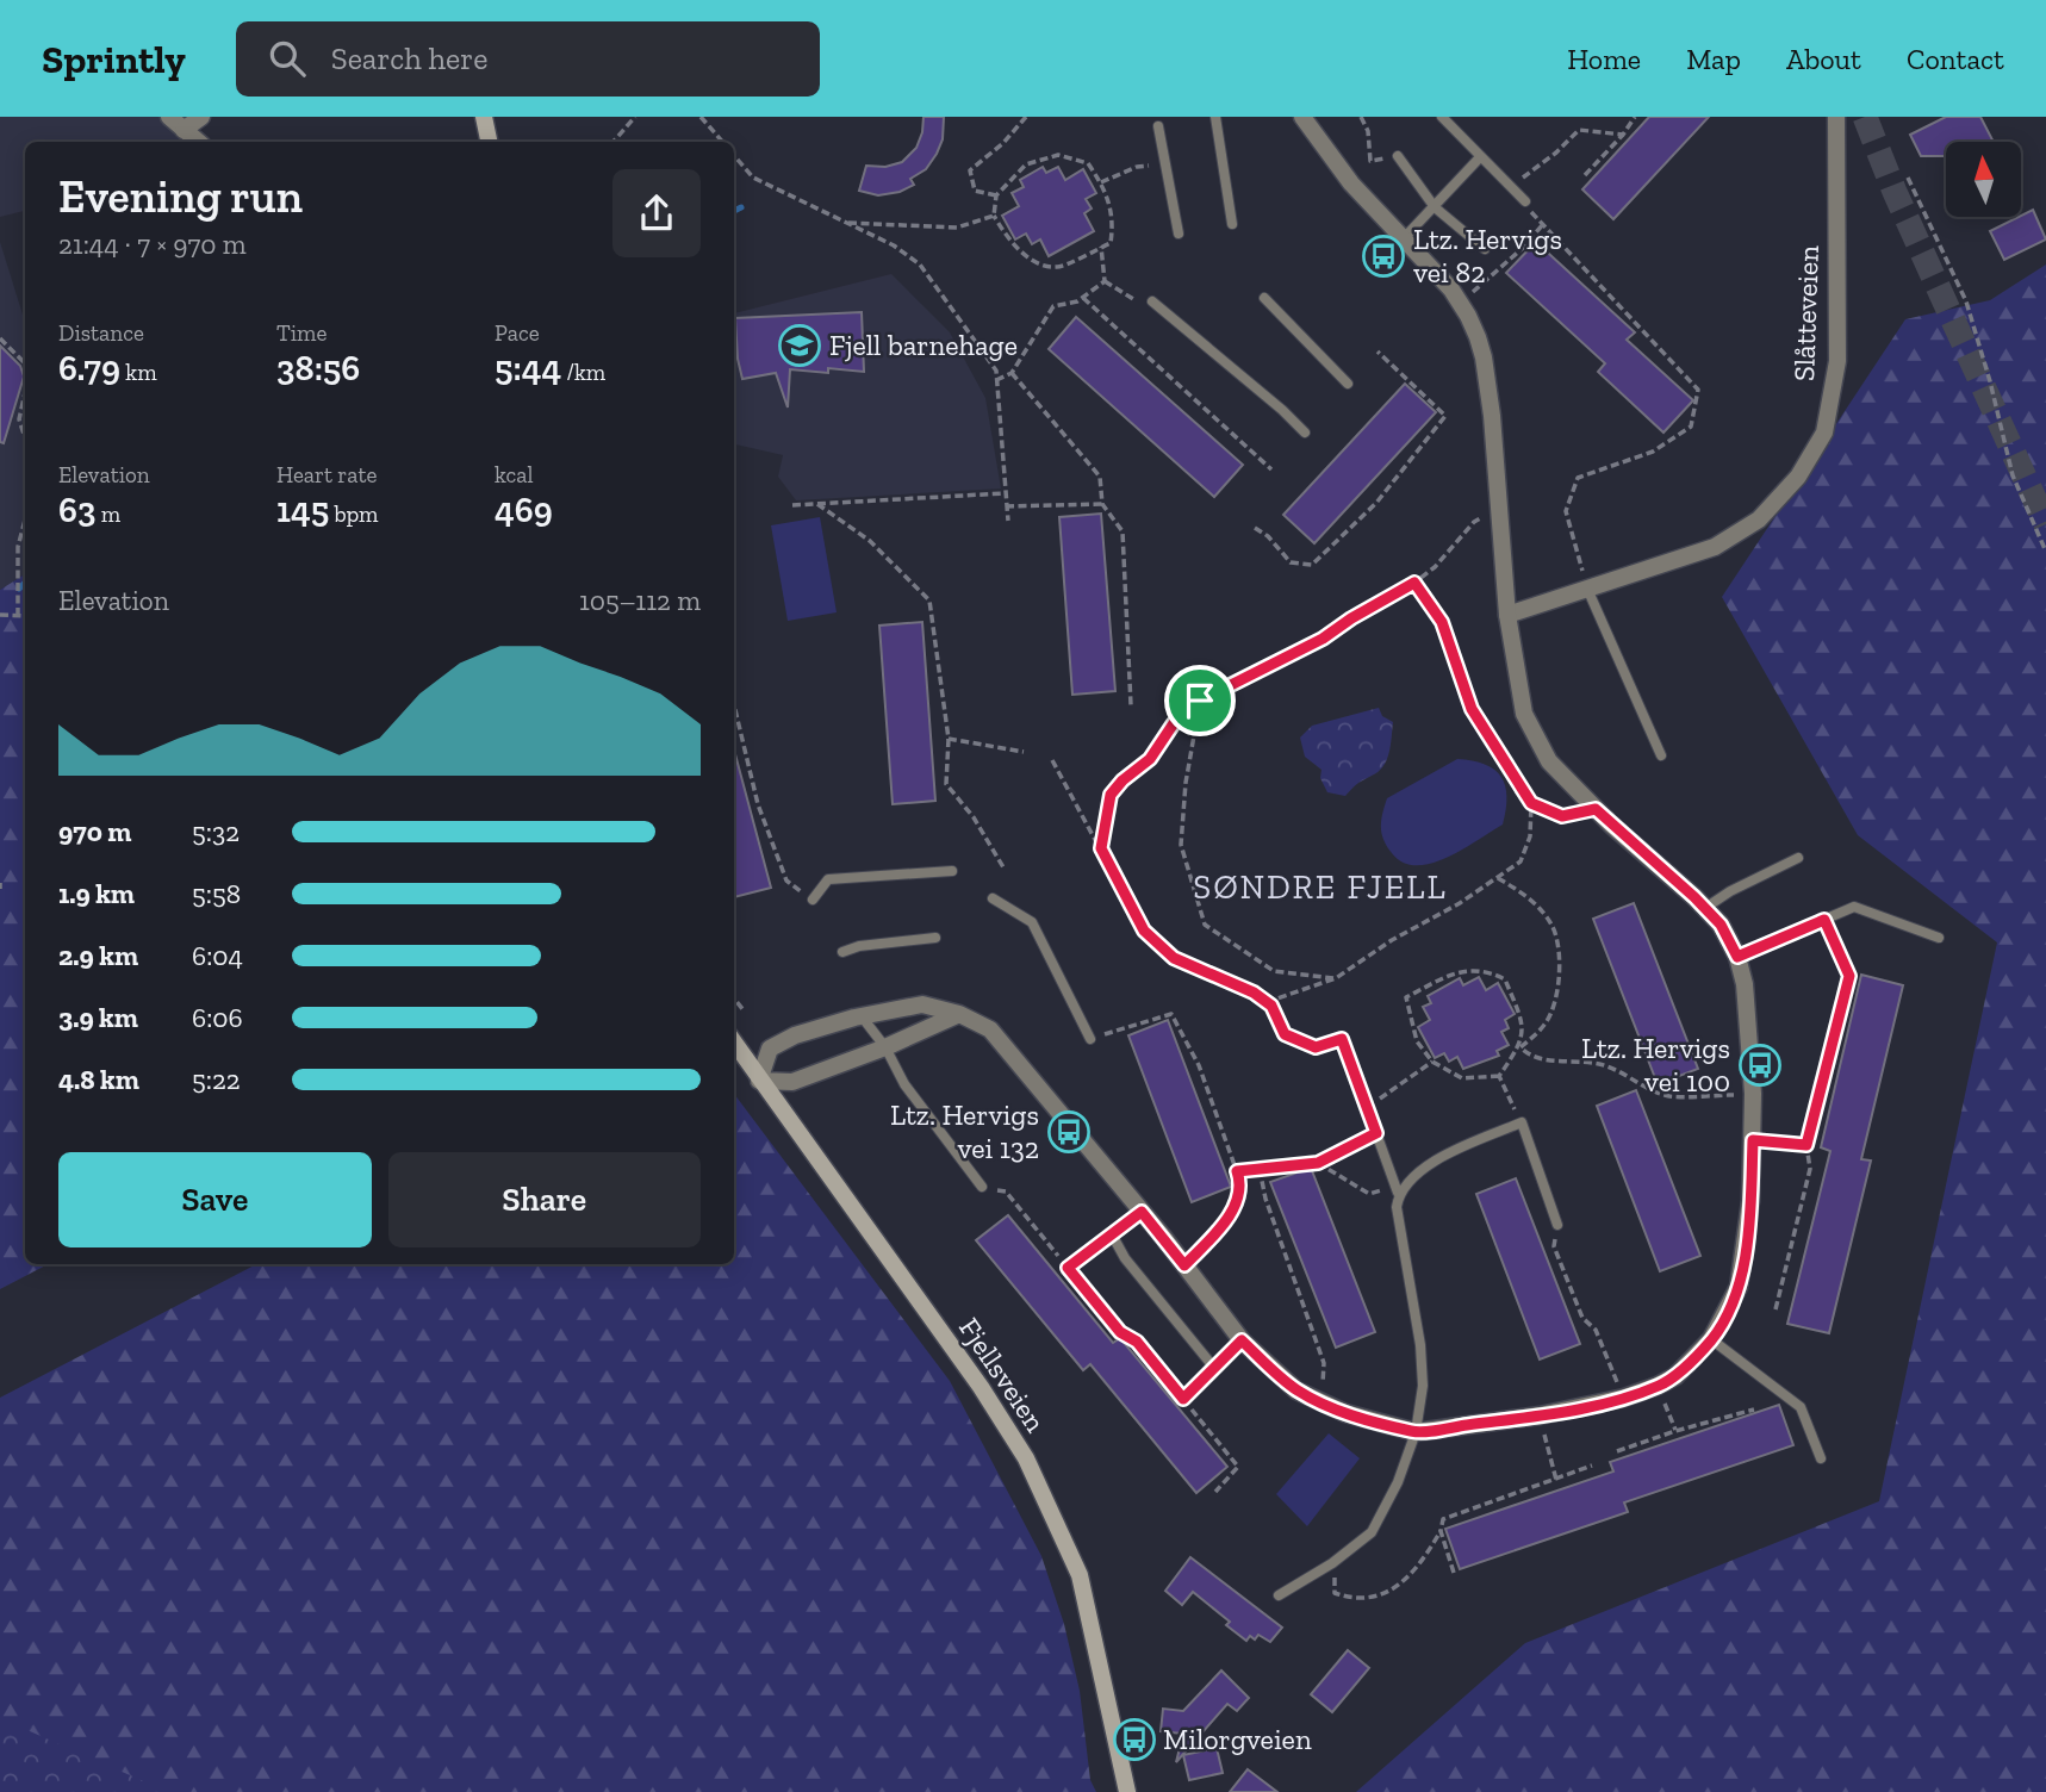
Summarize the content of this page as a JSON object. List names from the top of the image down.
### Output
{
  "streets": {
    "main road": ["Fjellsveien"],
    "street": ["Slåtteveien"]
  },
  "districts": ["SØNDRE FJELL"],
  "places": {
    "bus stop": [
      "Ltz. Hervigs vei 82",
      "Ltz. Hervigs vei 100",
      "Ltz. Hervigs vei 132",
      "Milorgveien"
    ],
    "school or university": ["Fjell barnehage"]
  },
  "north": "top",
  "page": {
    "header": "Sprintly",
    "search": "Search here",
    "nav": [
      "Home",
      "Map",
      "About",
      "Contact"
    ],
    "heading": ["Evening run", "21:44 · 7 × 970 m"],
    "stats": [
      ["Distance", "6.79 km"],
      ["Time", "38:56"],
      ["Pace", "5:44 /km"],
      ["Elevation", "63 m"],
      ["Heart rate", "145 bpm"],
      ["kcal", "469"]
    ],
    "chart": ["Elevation", "105–112 m"],
    "list": [
      {
        "name": "970 m",
        "note": "5:32"
      },
      {
        "name": "1.9 km",
        "note": "5:58"
      },
      {
        "name": "2.9 km",
        "note": "6:04"
      },
      {
        "name": "3.9 km",
        "note": "6:06"
      },
      {
        "name": "4.8 km",
        "note": "5:22"
      }
    ],
    "buttons": ["Save", "Share"]
  }
}
